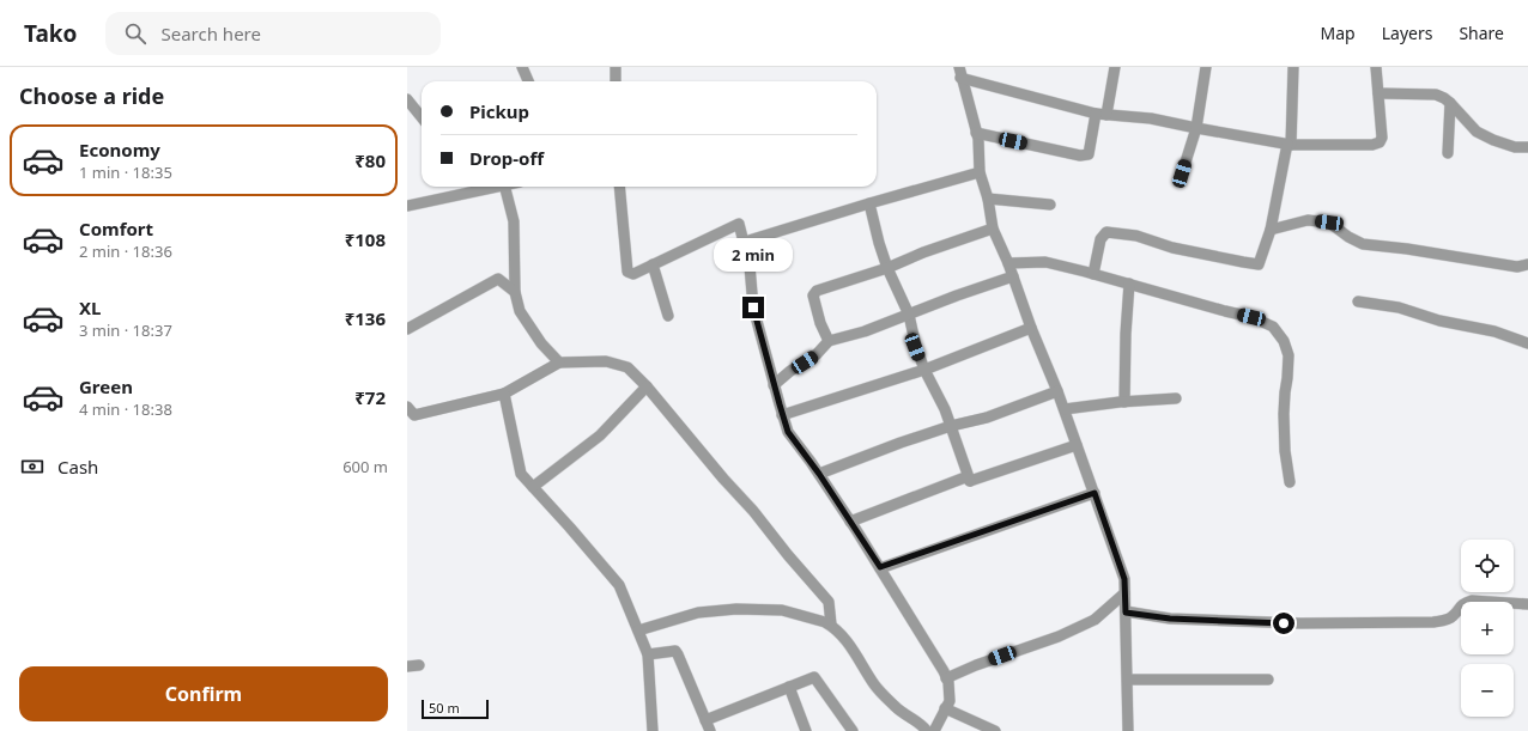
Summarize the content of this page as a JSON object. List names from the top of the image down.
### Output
{
  "scale_bar": "50 m",
  "page": {
    "header": "Tako",
    "search": "Search here",
    "nav": ["Map", "Layers", "Share"],
    "heading": "Choose a ride",
    "banner": ["Pickup", "Drop-off"],
    "list": [
      {
        "name": "Economy",
        "note": "1 min · 18:35",
        "value": "₹80"
      },
      {
        "name": "Comfort",
        "note": "2 min · 18:36",
        "value": "₹108"
      },
      {
        "name": "XL",
        "note": "3 min · 18:37",
        "value": "₹136"
      },
      {
        "name": "Green",
        "note": "4 min · 18:38",
        "value": "₹72"
      }
    ],
    "bubble": "2 min",
    "pay": ["Cash", "600 m"],
    "map_buttons": ["+", "−"],
    "buttons": "Confirm",
    "scale": "50 m"
  }
}
